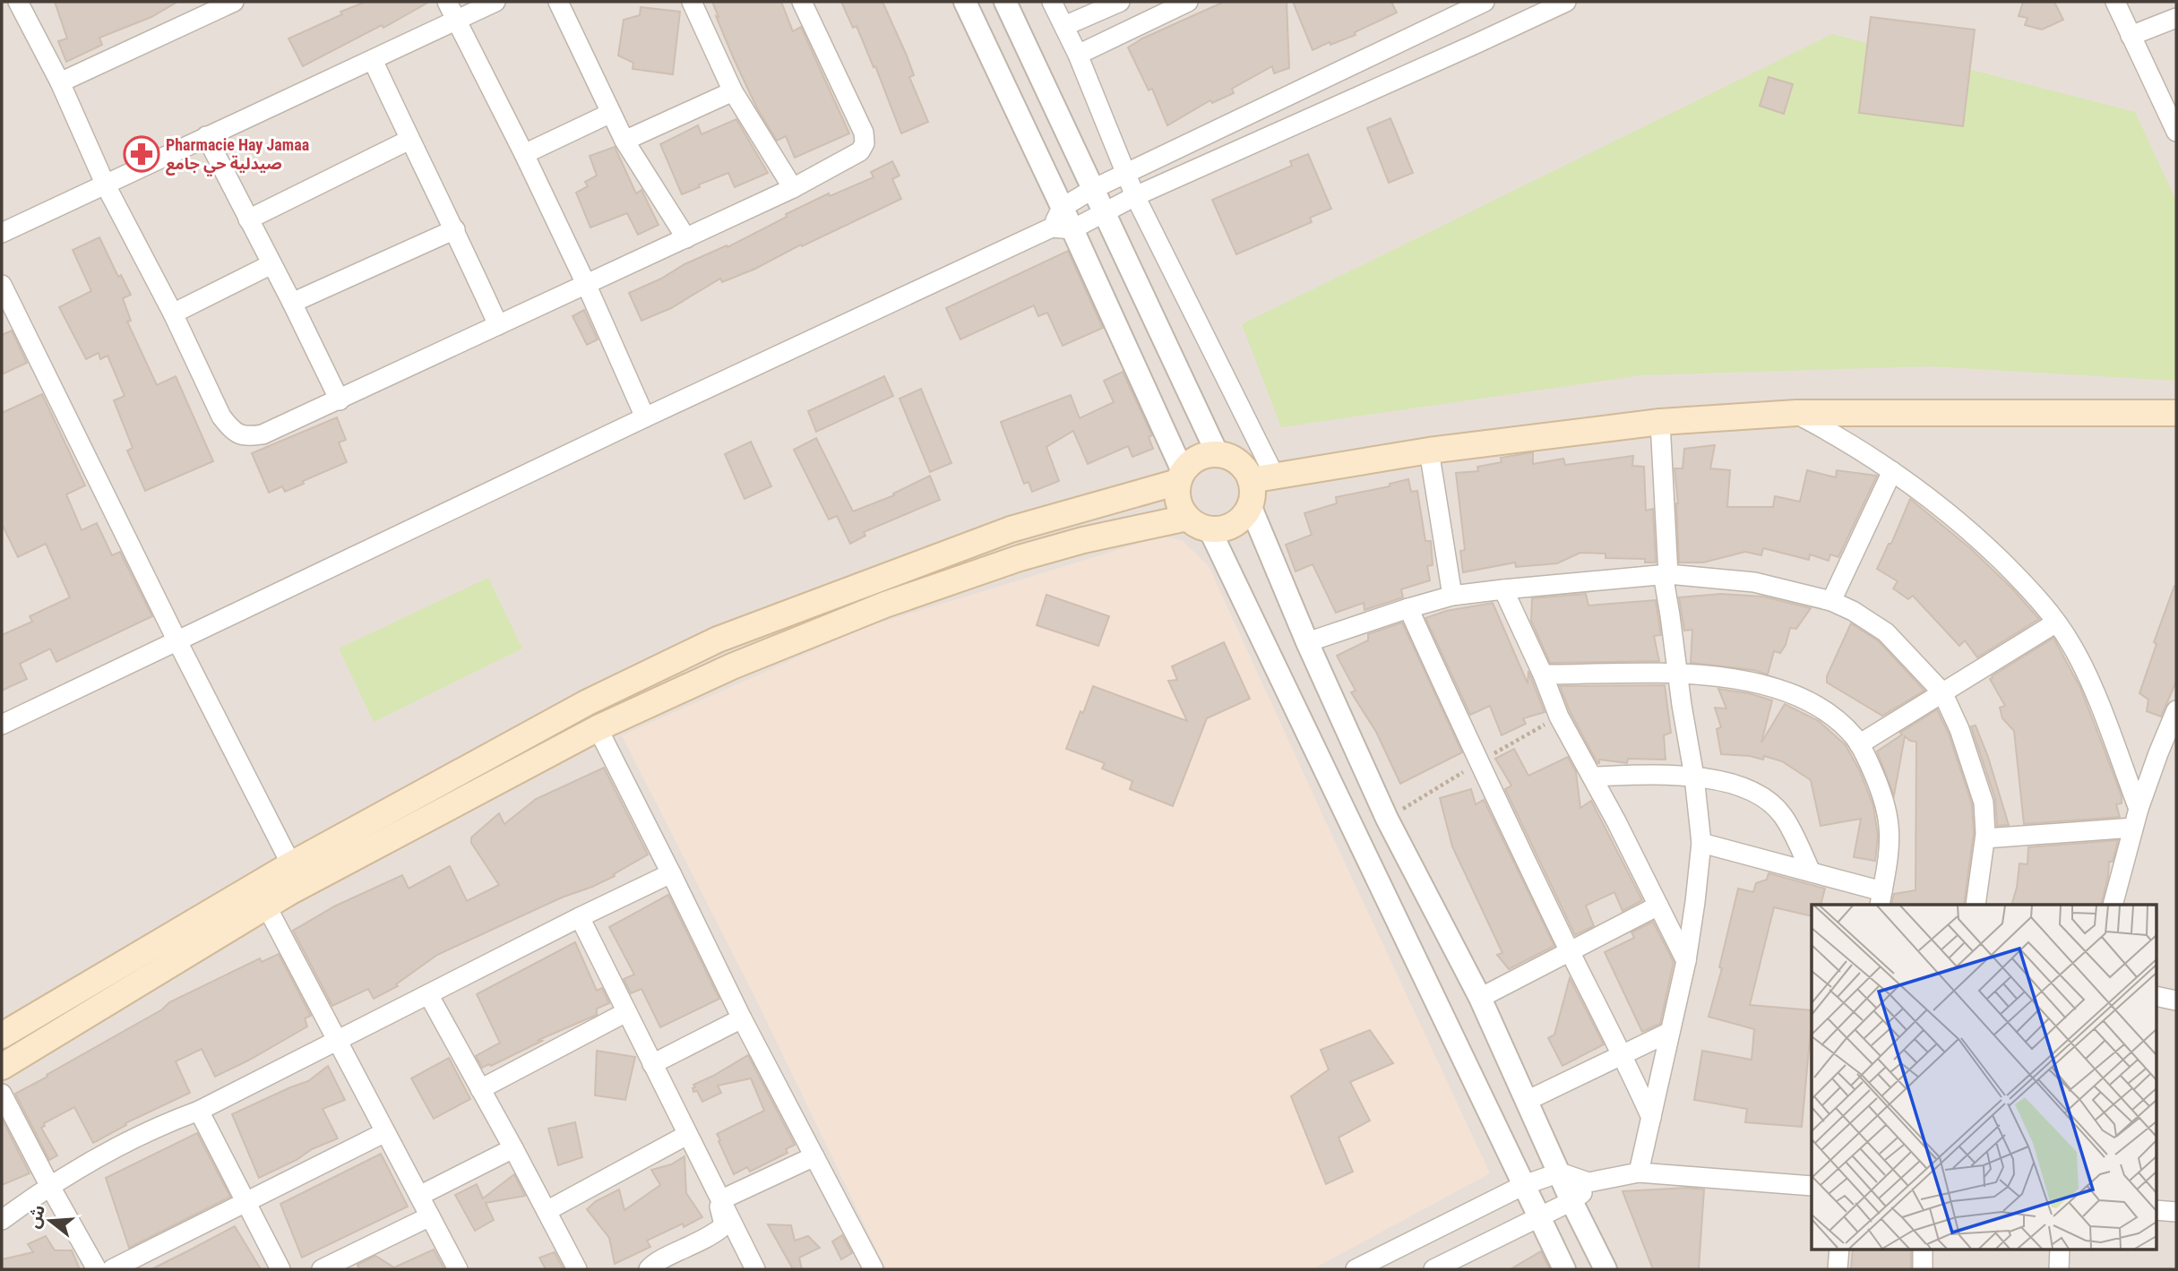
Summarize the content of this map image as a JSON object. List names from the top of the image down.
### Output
{
  "places": {
    "pharmacy": ["Pharmacie Hay Jamaa صيدلية حي جامع"]
  },
  "north": "left"
}
